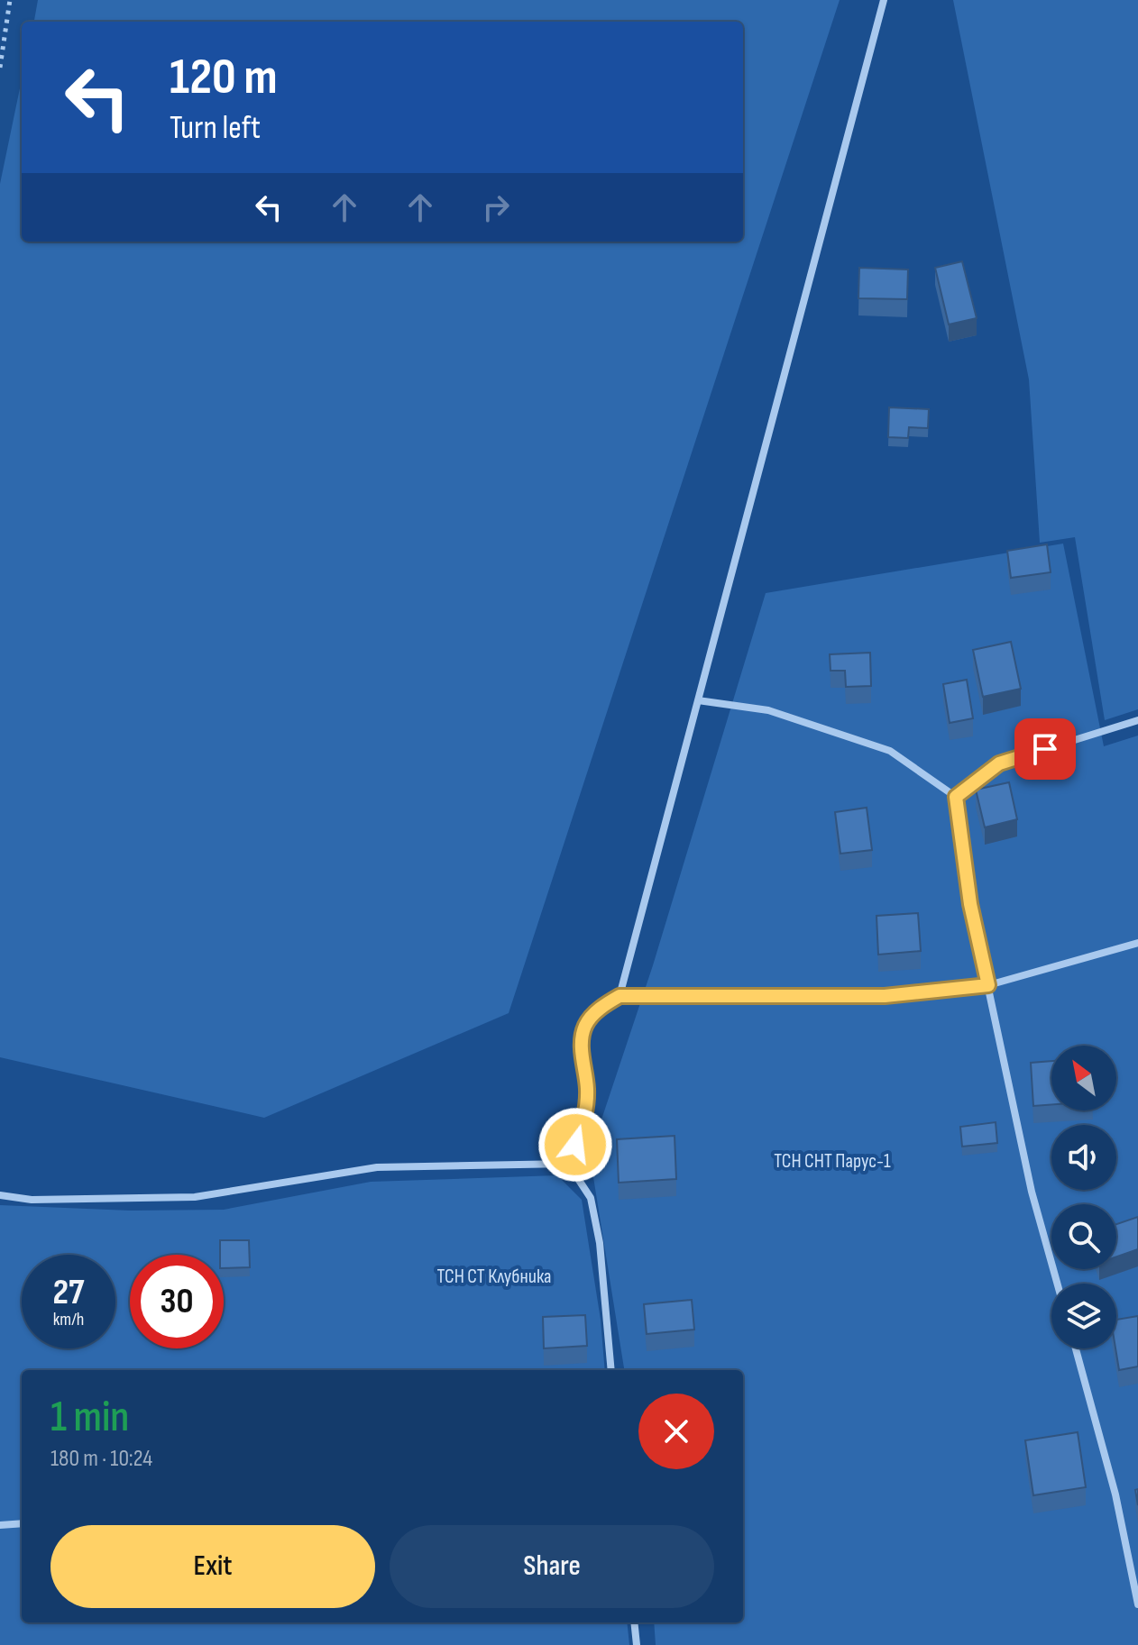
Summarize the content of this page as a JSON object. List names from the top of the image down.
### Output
{
  "parks": ["ТСН СНТ Парус-1", "ТСН СТ Клубника"],
  "north": "top left",
  "page": {
    "turn": ["120 m", "Turn left"],
    "speed": "27 km/h",
    "limit": "30",
    "heading": ["1 min", "180 m · 10:24"],
    "buttons": ["Exit", "Share"]
  }
}
